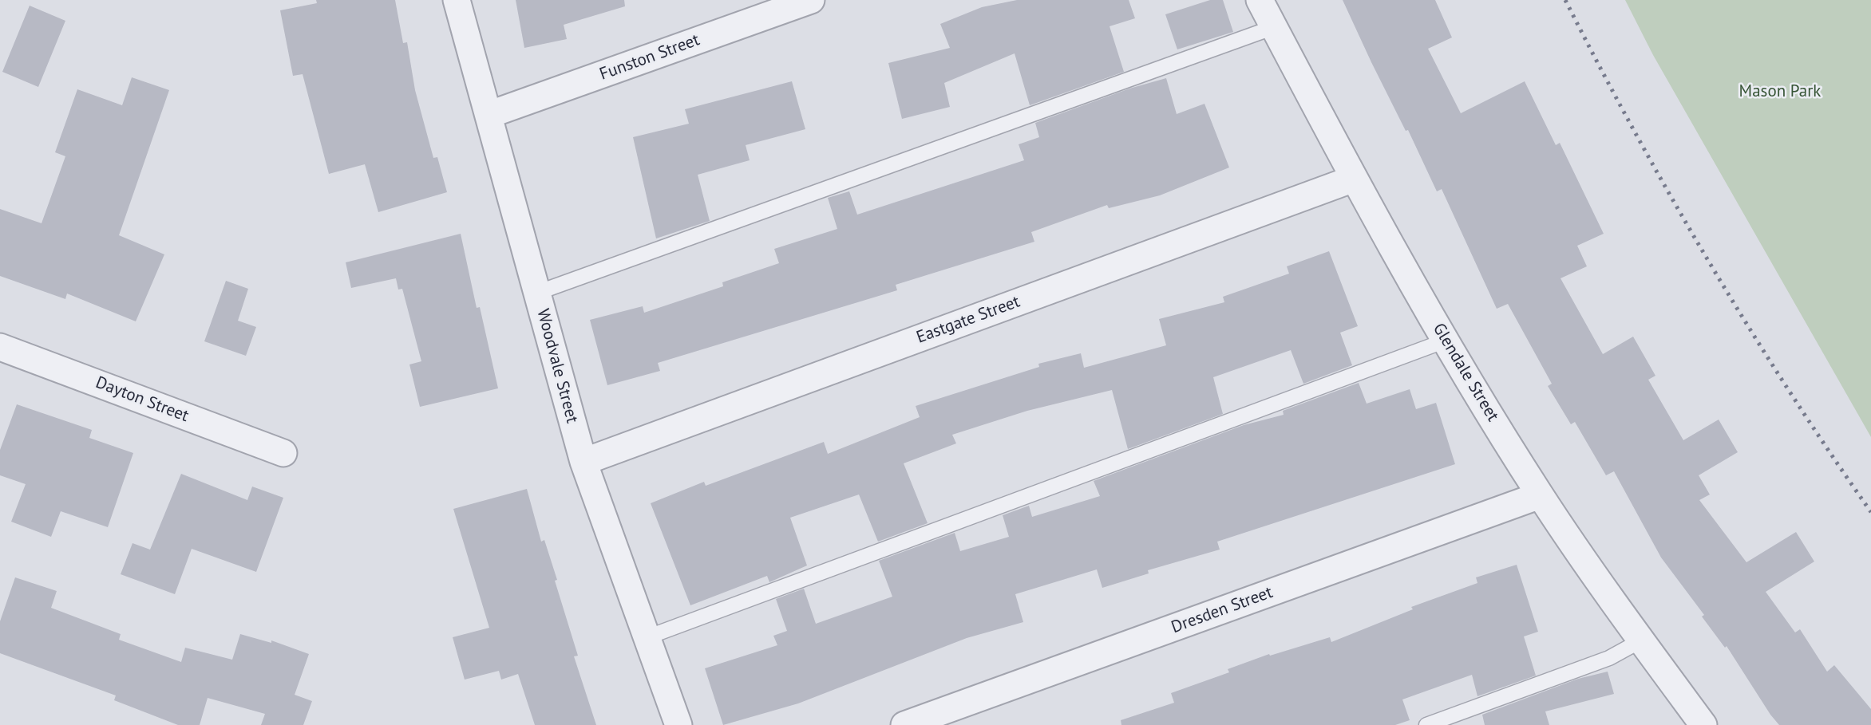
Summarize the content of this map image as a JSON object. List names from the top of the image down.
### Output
{
  "streets": {
    "street": [
      "Funston Street",
      "Eastgate Street",
      "Woodvale Street",
      "Glendale Street",
      "Dayton Street",
      "Dresden Street"
    ]
  },
  "crossings": [
    ["Funston Street", "Woodvale Street"],
    ["Eastgate Street", "Woodvale Street"],
    ["Eastgate Street", "Glendale Street"],
    ["Glendale Street", "Dresden Street"]
  ],
  "parks": ["Mason Park"]
}
